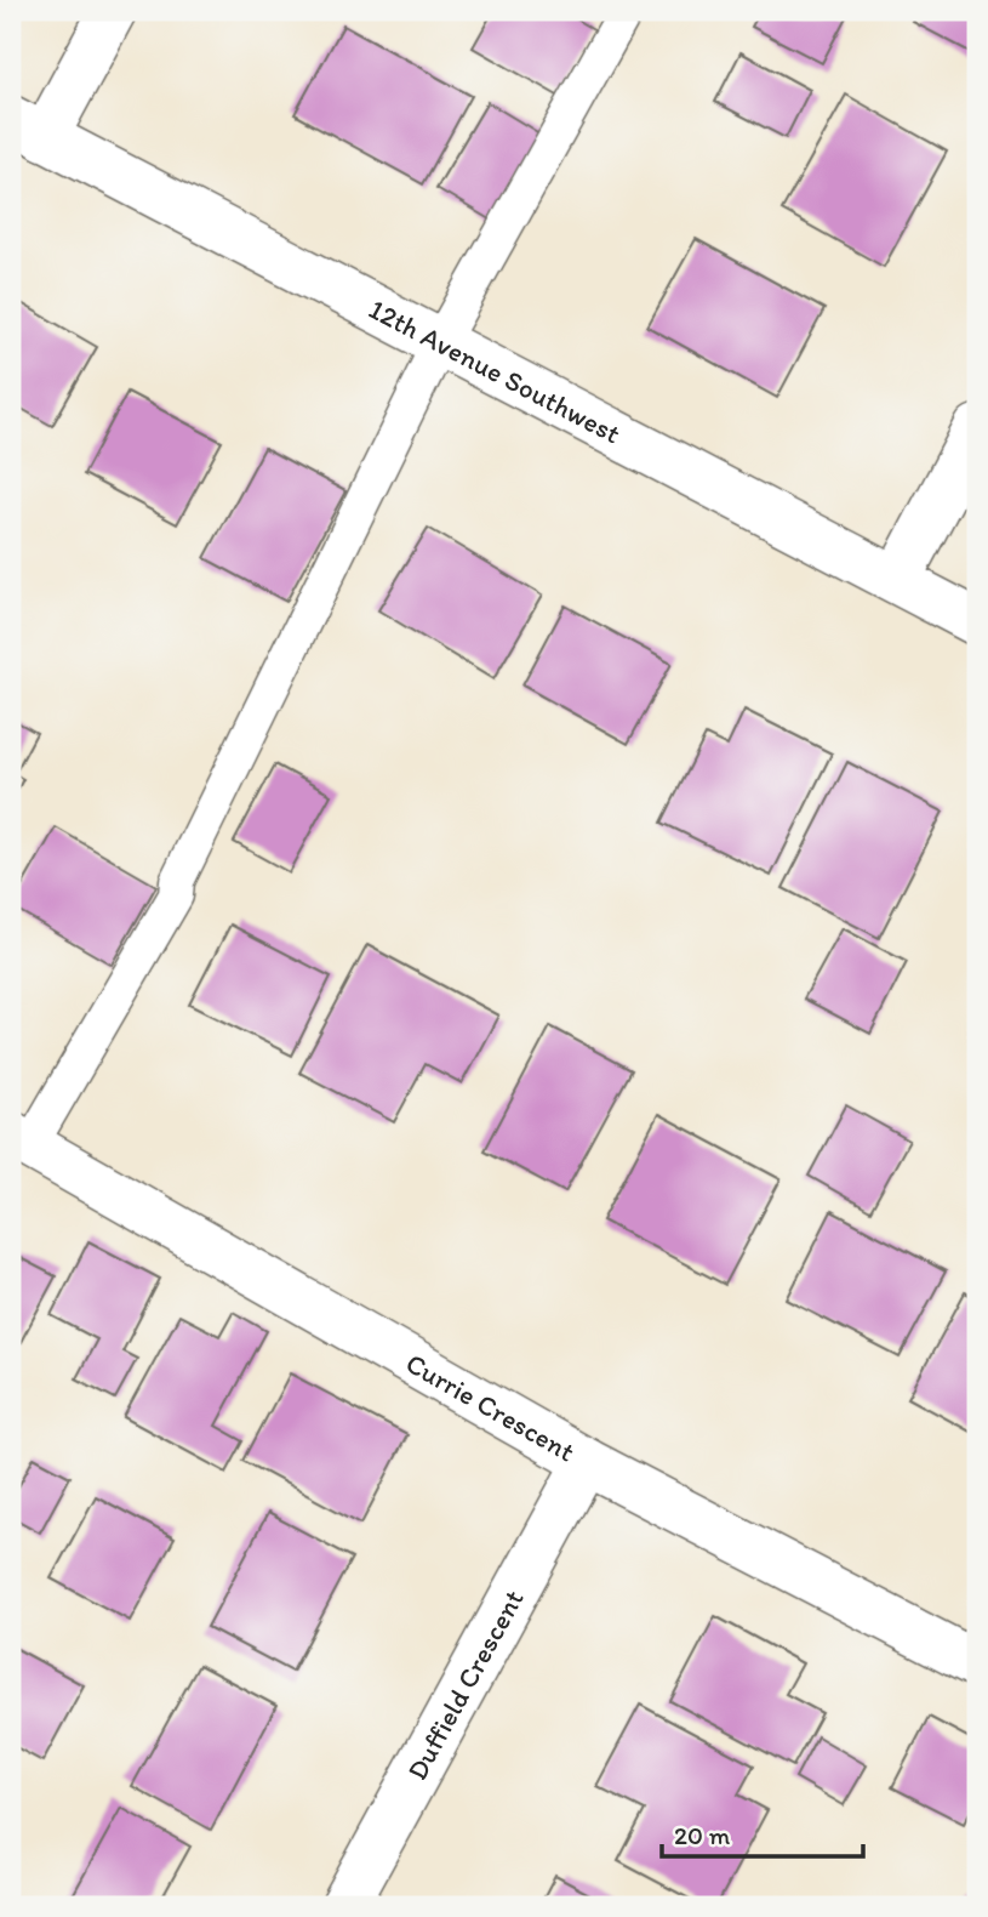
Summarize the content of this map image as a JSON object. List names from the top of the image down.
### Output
{
  "streets": {
    "street": ["12th Avenue Southwest", "Currie Crescent", "Duffield Crescent"]
  },
  "crossings": [
    ["Currie Crescent", "Duffield Crescent"]
  ],
  "scale_bar": "20 m"
}
